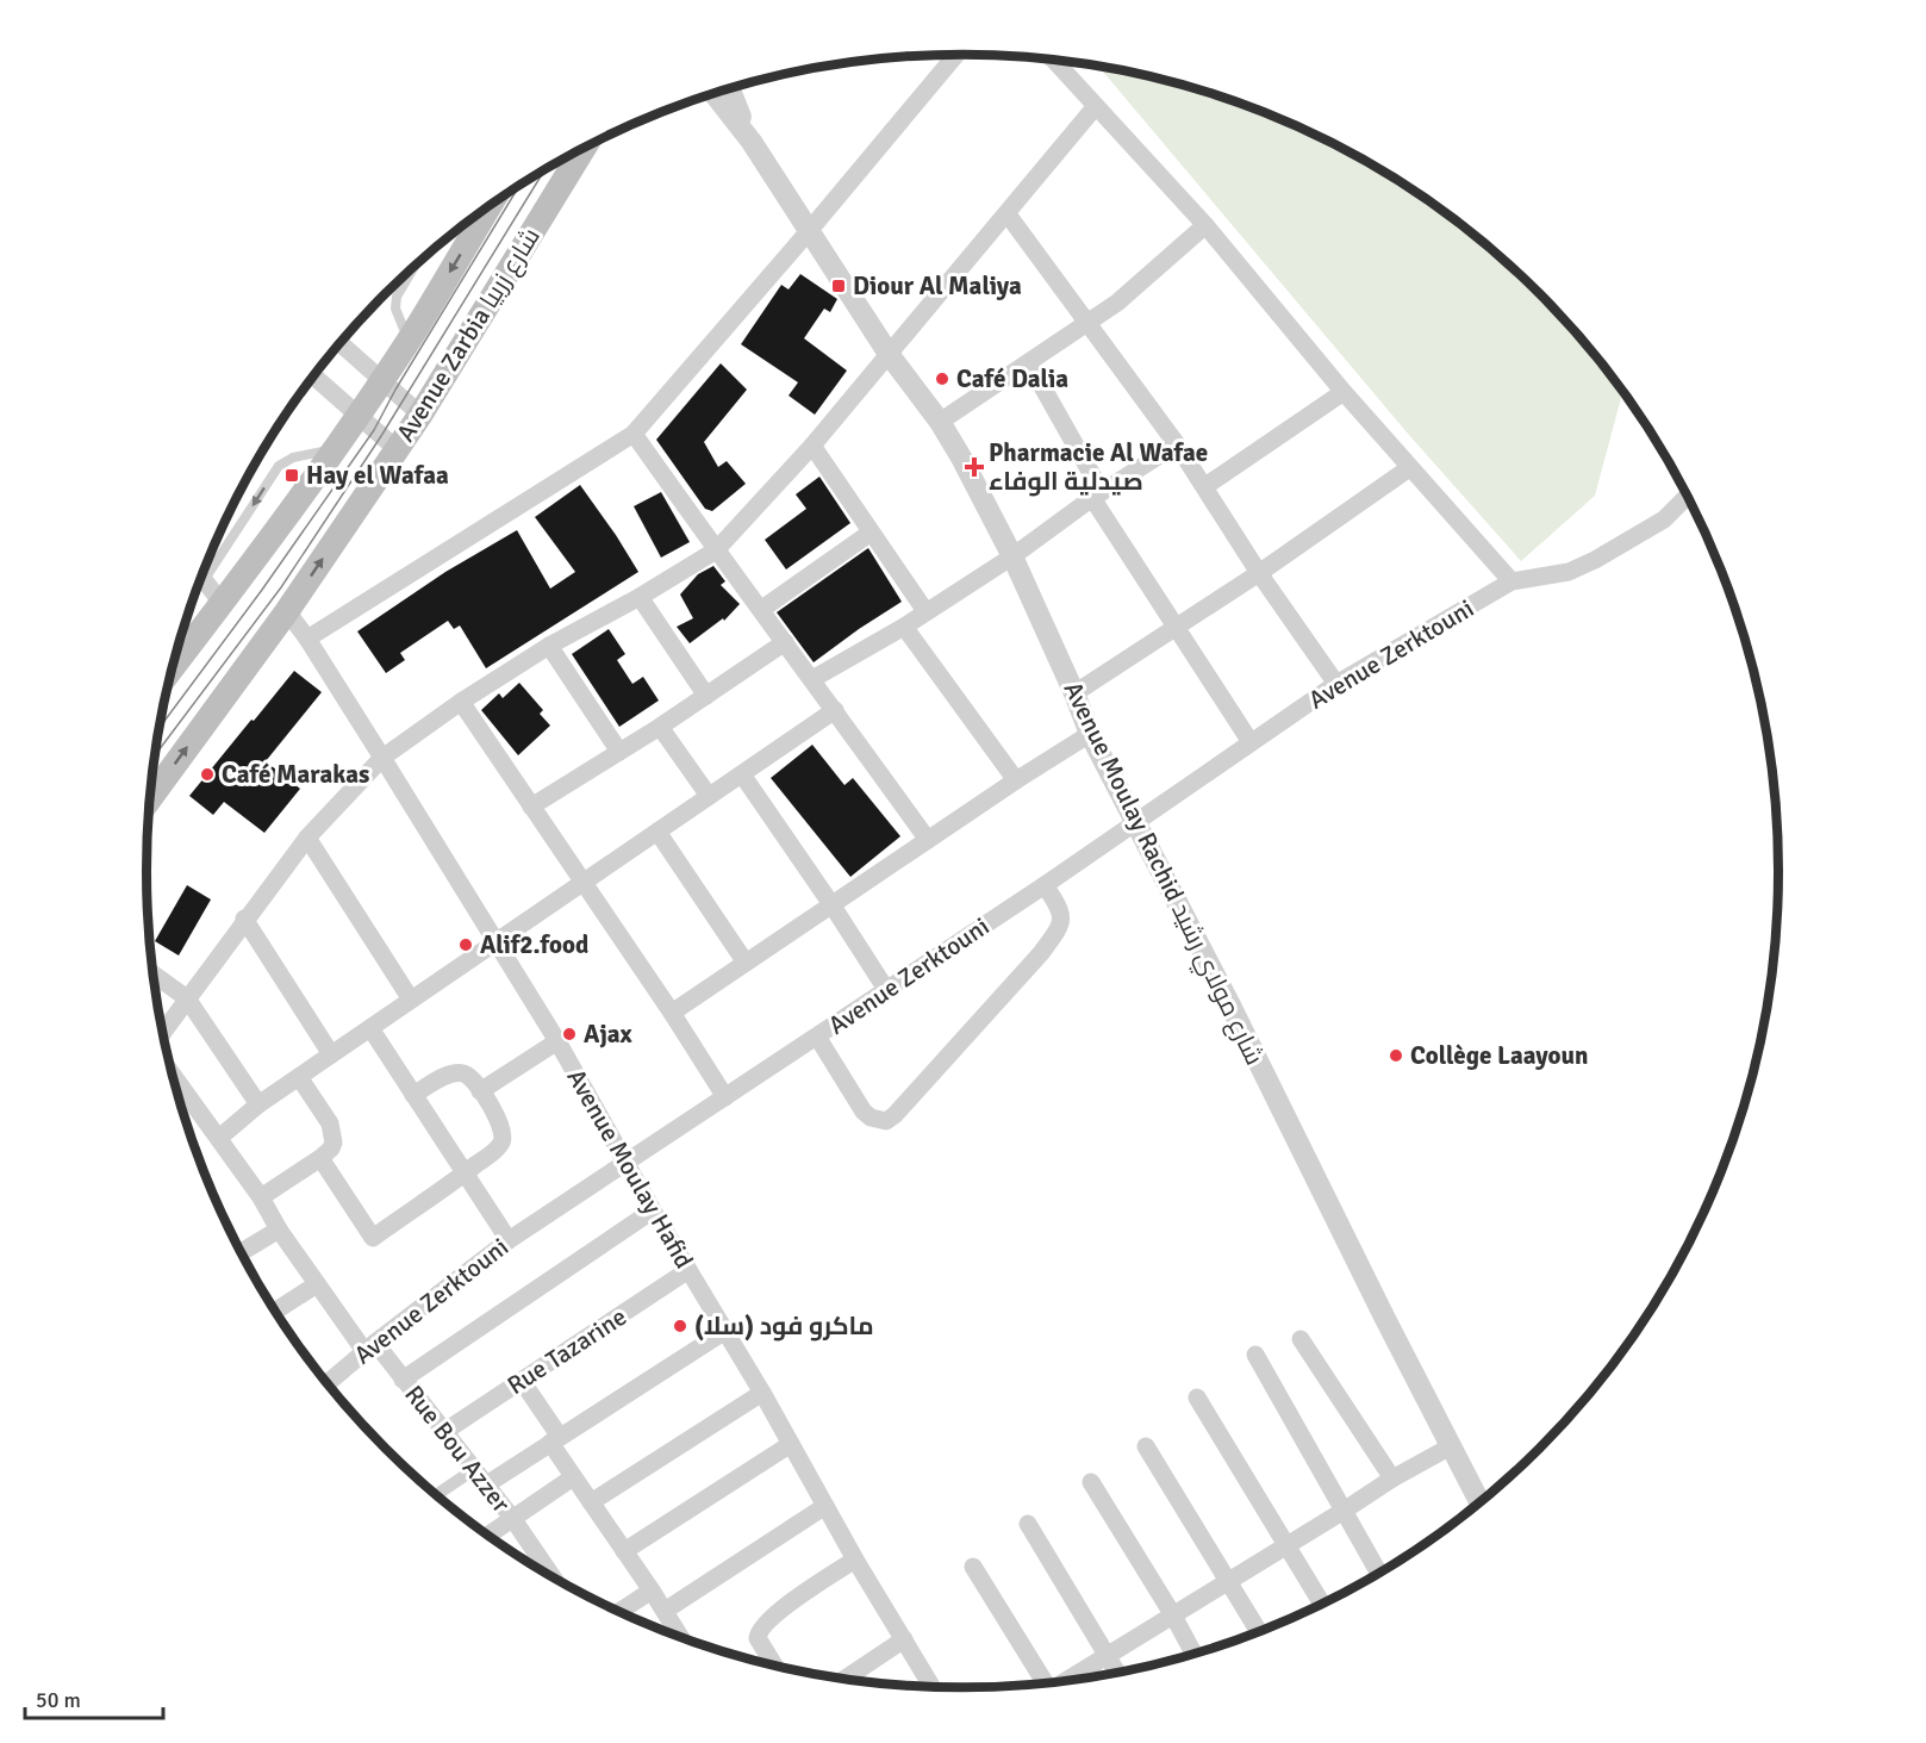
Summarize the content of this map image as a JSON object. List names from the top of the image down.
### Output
{
  "streets": {
    "main road": ["Avenue Zarbia شارع زربيا"],
    "street": [
      "Avenue Zerktouni",
      "Avenue Moulay Rachid شارع مولاي رشيد",
      "Avenue Moulay Hafid",
      "Rue Tazarine",
      "Rue Bou Azzer"
    ]
  },
  "crossings": [
    ["Avenue Zarbia شارع زربيا", "Avenue Moulay Hafid"],
    ["Avenue Zerktouni", "Avenue Moulay Rachid شارع مولاي رشيد"],
    ["Avenue Zerktouni", "Avenue Moulay Hafid"],
    ["Avenue Zerktouni", "Rue Bou Azzer"],
    ["Avenue Moulay Hafid", "Rue Tazarine"],
    ["Rue Tazarine", "Rue Bou Azzer"]
  ],
  "places": {
    "transit": ["Diour Al Maliya", "Hay el Wafaa"],
    "other": [
      "Café Dalia",
      "Café Marakas",
      "Alif2.food",
      "Ajax",
      "Collège Laayoun",
      "ماكرو فود (سلا)"
    ],
    "health": ["Pharmacie Al Wafae صيدلية الوفاء"]
  },
  "scale_bar": "50 m"
}
